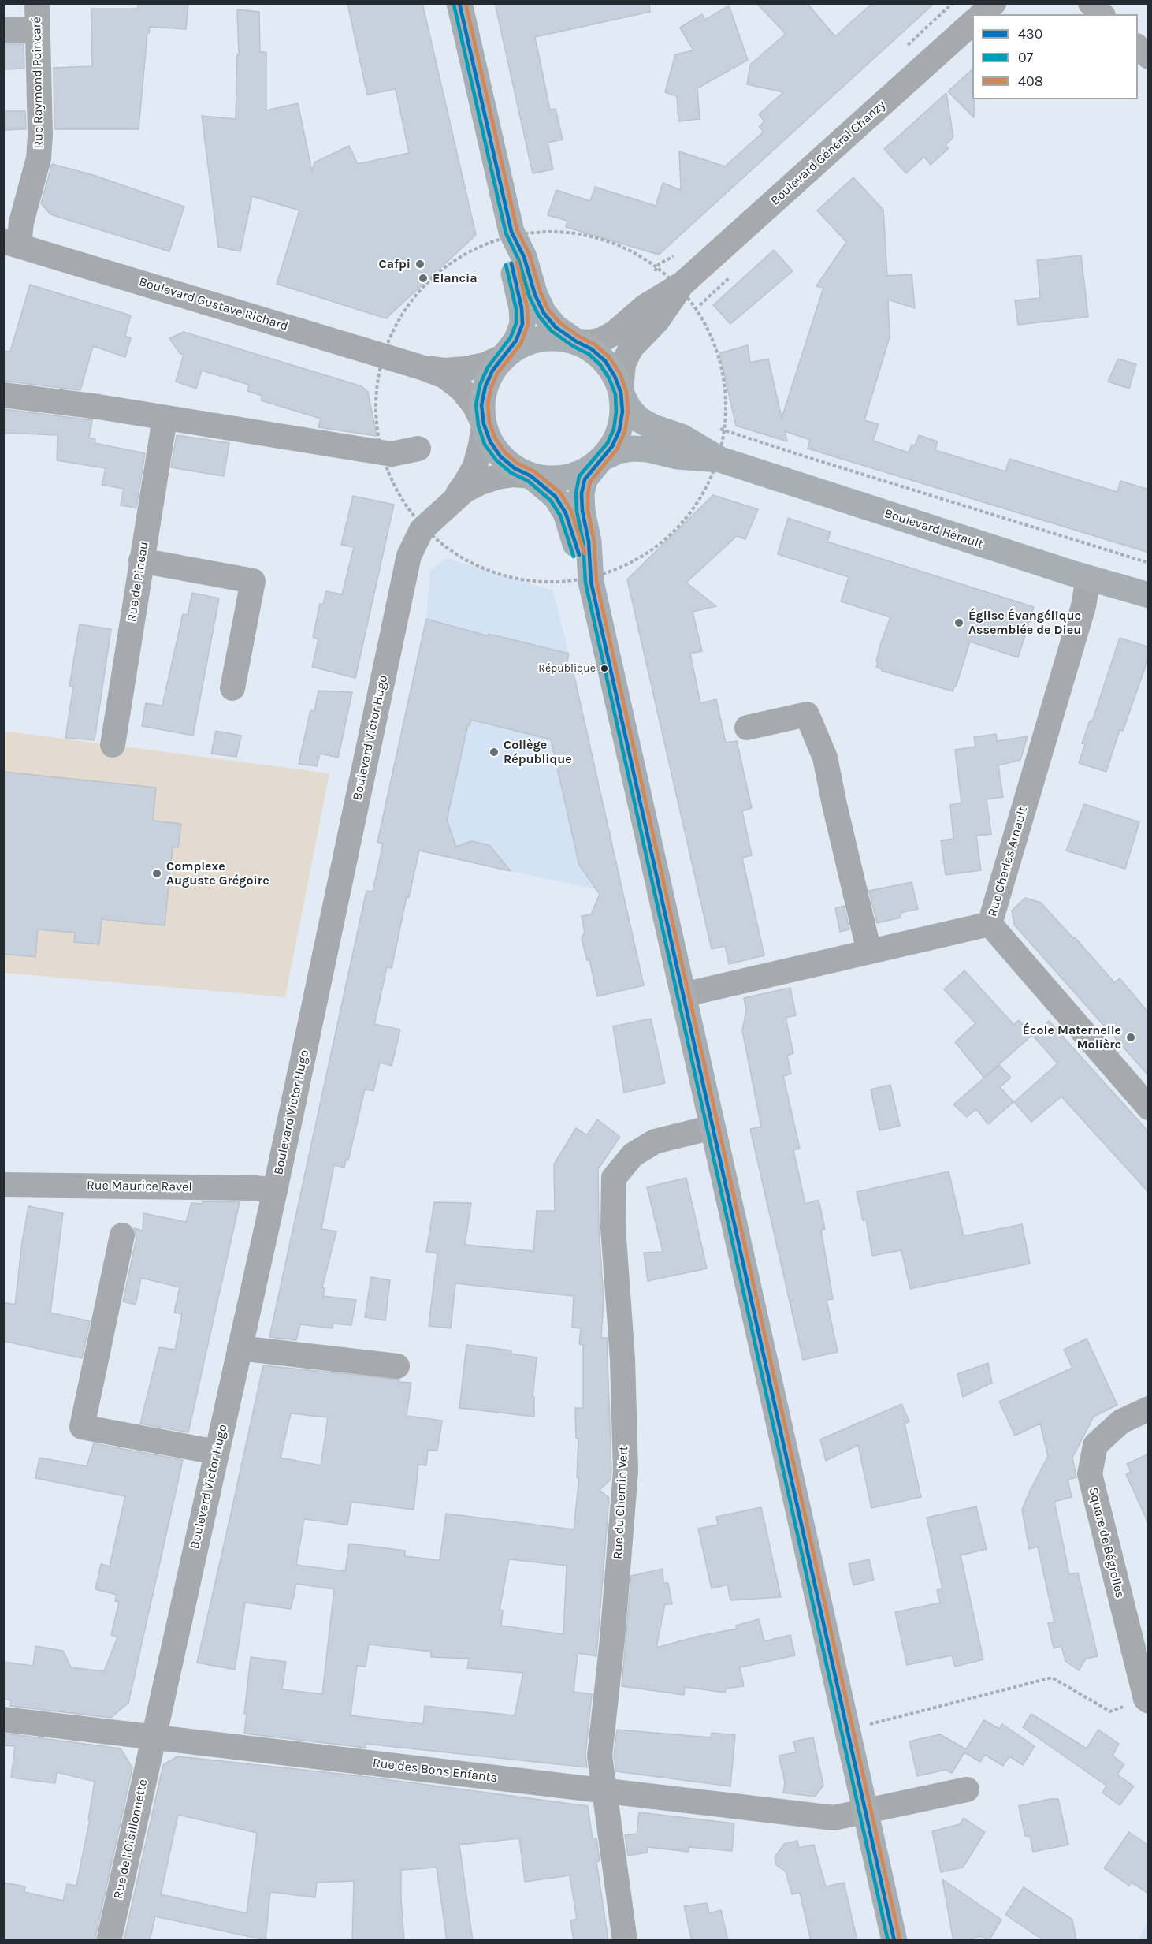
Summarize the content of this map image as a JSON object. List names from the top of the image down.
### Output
{
  "streets": {
    "main road": ["Boulevard Hérault"],
    "street": [
      "Rue Raymond Poincaré",
      "Boulevard Général Chanzy",
      "Boulevard Gustave Richard",
      "Rue de Pineau",
      "Boulevard Victor Hugo",
      "Rue Charles Arnault",
      "Rue Maurice Ravel",
      "Rue du Chemin Vert",
      "Square de Bégrolles",
      "Rue des Bons Enfants",
      "Rue de l’Oisillonnette"
    ]
  },
  "crossings": [
    ["Rue Raymond Poincaré", "Boulevard Gustave Richard"],
    ["Boulevard Général Chanzy", "Boulevard Gustave Richard"],
    ["Boulevard Général Chanzy", "Boulevard Hérault"],
    ["Boulevard Général Chanzy", "Boulevard Victor Hugo"],
    ["Boulevard Gustave Richard", "Boulevard Hérault"],
    ["Boulevard Gustave Richard", "Boulevard Victor Hugo"],
    ["Boulevard Hérault", "Boulevard Victor Hugo"],
    ["Boulevard Hérault", "Rue Charles Arnault"],
    ["Boulevard Victor Hugo", "Rue Maurice Ravel"],
    ["Boulevard Victor Hugo", "Rue des Bons Enfants"],
    ["Boulevard Victor Hugo", "Rue de l’Oisillonnette"],
    ["Rue du Chemin Vert", "Rue des Bons Enfants"],
    ["Rue des Bons Enfants", "Rue de l’Oisillonnette"]
  ],
  "places": [
    "Cafpi",
    "Elancia",
    "Église Évangélique Assemblée de Dieu",
    "République",
    "Collège République",
    "Complexe Auguste Grégoire",
    "École Maternelle Molière"
  ],
  "lines": ["transit line 430", "transit line 408", "transit line 07"],
  "legend": ["430", "07", "408"]
}
